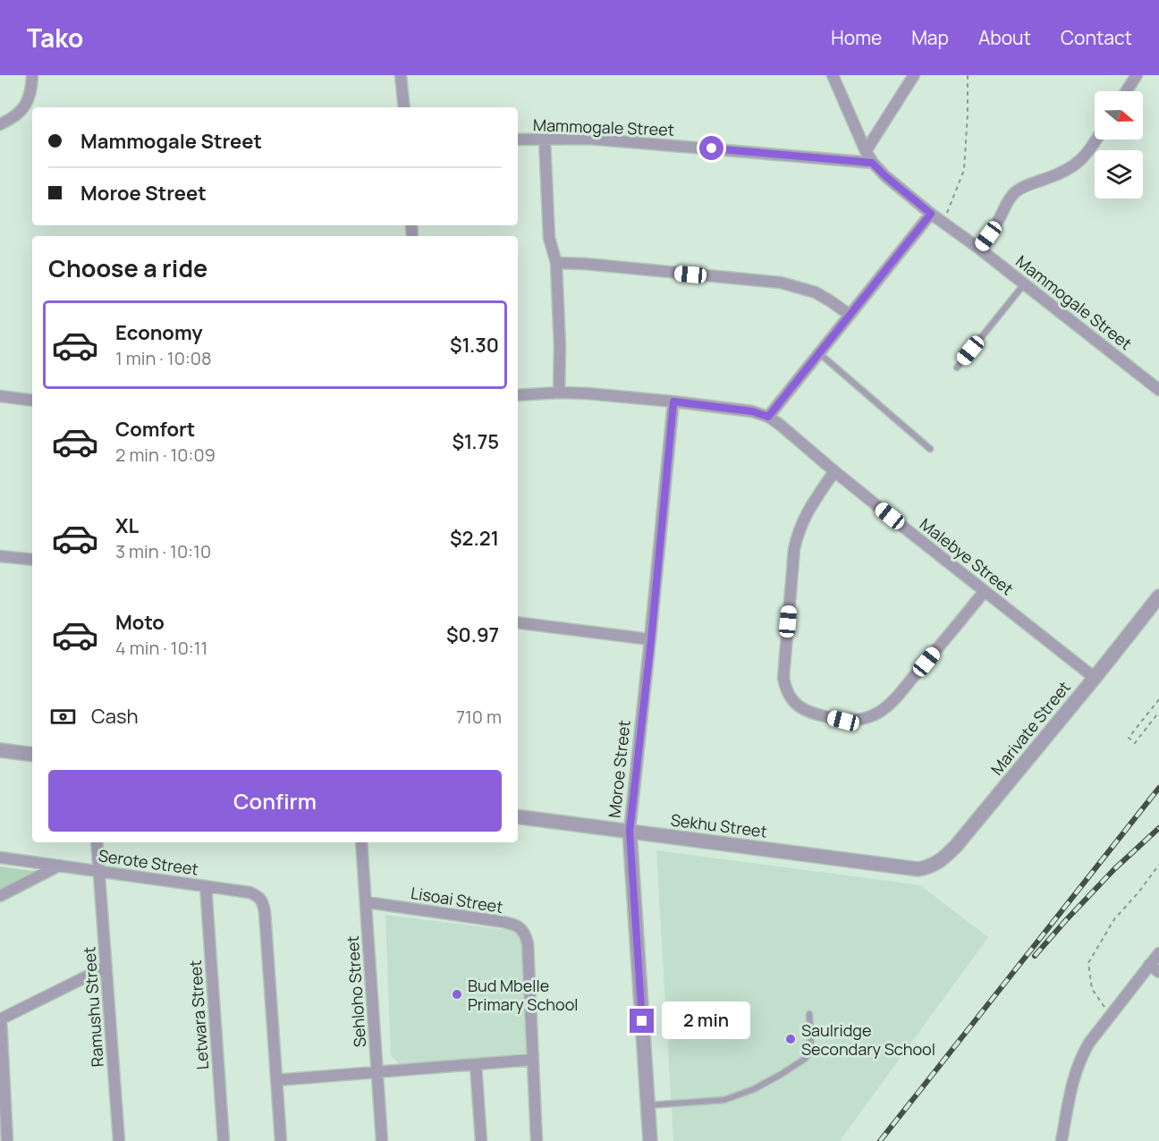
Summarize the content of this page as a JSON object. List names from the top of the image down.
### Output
{
  "streets": {
    "street": [
      "Mammogale Street",
      "Malebye Street",
      "Marivate Street",
      "Moroe Street",
      "Sekhu Street",
      "Serote Street",
      "Lisoai Street",
      "Sehloho Street",
      "Ramushu Street",
      "Letwara Street"
    ]
  },
  "crossings": [
    ["Malebye Street", "Marivate Street"],
    ["Malebye Street", "Moroe Street"],
    ["Marivate Street", "Sekhu Street"],
    ["Moroe Street", "Sekhu Street"],
    ["Serote Street", "Ramushu Street"],
    ["Serote Street", "Letwara Street"],
    ["Lisoai Street", "Sehloho Street"]
  ],
  "places": ["Bud Mbelle Primary School", "Saulridge Secondary School"],
  "north": "right",
  "page": {
    "header": "Tako",
    "nav": [
      "Home",
      "Map",
      "About",
      "Contact"
    ],
    "banner": ["Mammogale Street", "Moroe Street"],
    "heading": "Choose a ride",
    "list": [
      {
        "name": "Economy",
        "note": "1 min · 10:08",
        "value": "$1.30"
      },
      {
        "name": "Comfort",
        "note": "2 min · 10:09",
        "value": "$1.75"
      },
      {
        "name": "XL",
        "note": "3 min · 10:10",
        "value": "$2.21"
      },
      {
        "name": "Moto",
        "note": "4 min · 10:11",
        "value": "$0.97"
      }
    ],
    "pay": ["Cash", "710 m"],
    "buttons": "Confirm",
    "bubble": "2 min"
  }
}
